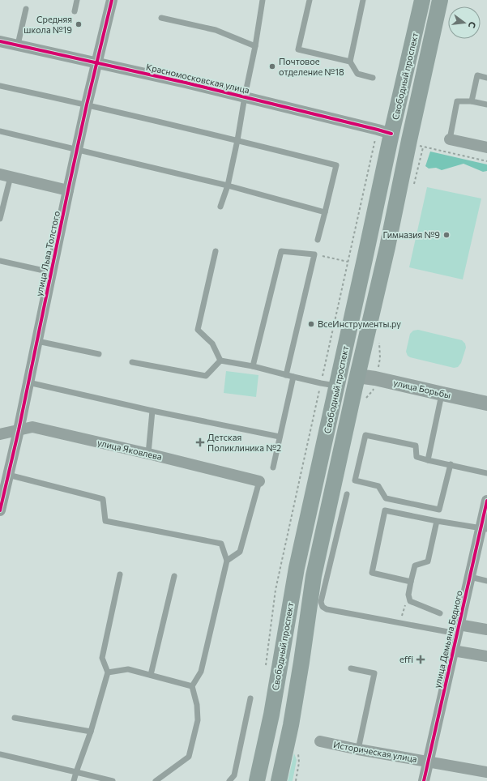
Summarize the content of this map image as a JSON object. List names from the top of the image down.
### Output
{
  "streets": {
    "main road": ["Свободный проспект"],
    "street": [
      "Красномосковская улица",
      "улица Льва Толстого",
      "улица Борьбы",
      "улица Яковлева",
      "улица Демьяна Бедного",
      "Историческая улица"
    ]
  },
  "crossings": [
    ["Свободный проспект", "Красномосковская улица"],
    ["Свободный проспект", "улица Борьбы"],
    ["Красномосковская улица", "улица Льва Толстого"],
    ["улица Льва Толстого", "улица Яковлева"],
    ["улица Демьяна Бедного", "Историческая улица"]
  ],
  "places": {
    "other": [
      "Средняя школа №19",
      "Почтовое отделение №18",
      "Гимназия №9",
      "ВсеИнструменты.ру"
    ],
    "health": ["Детская Поликлиника №2", "effi"]
  },
  "north": "right"
}
